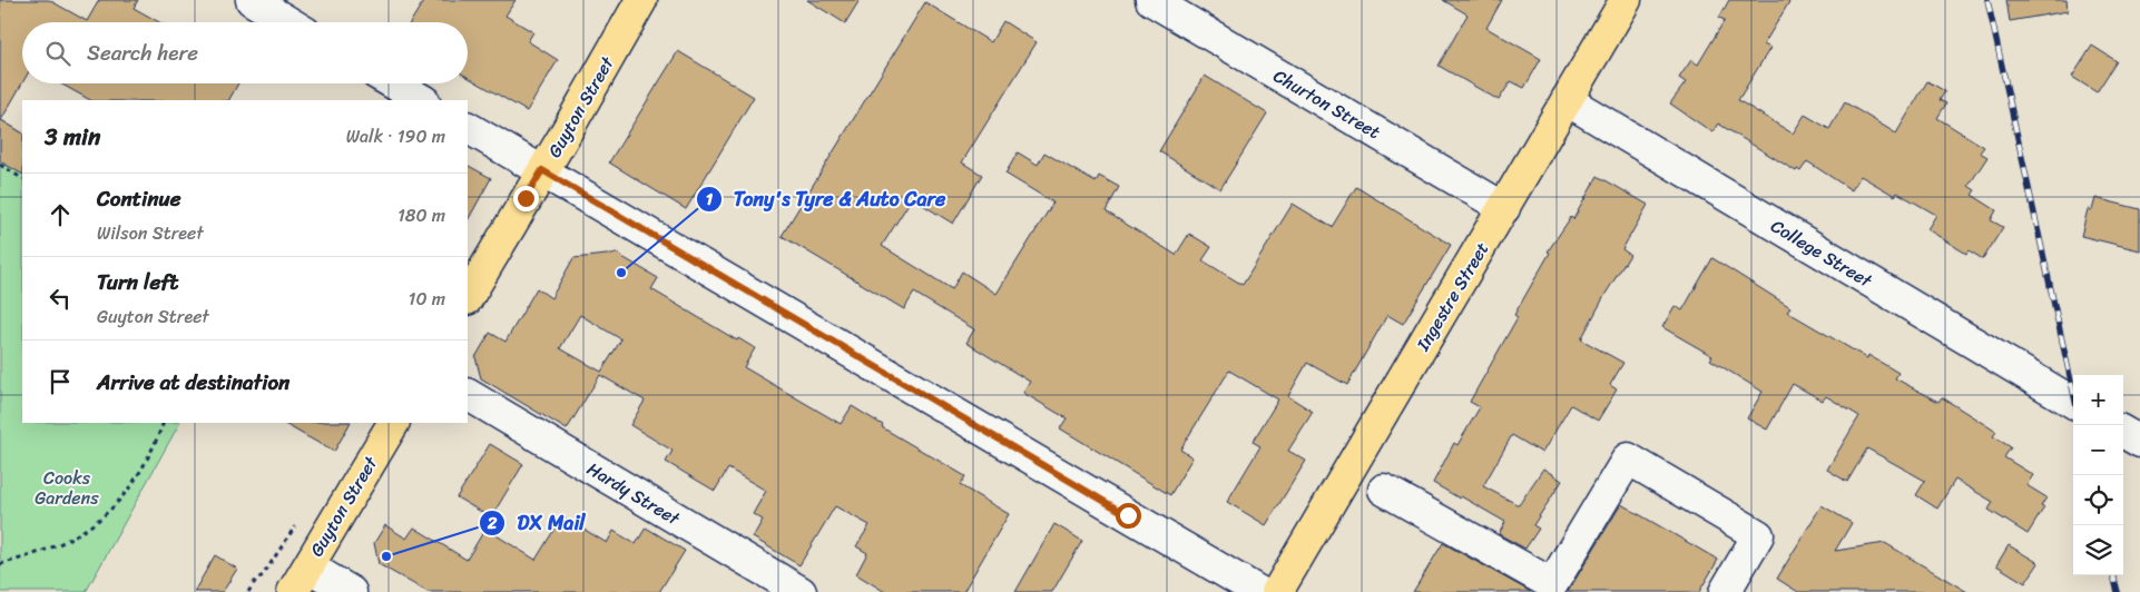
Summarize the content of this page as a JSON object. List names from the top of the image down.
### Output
{
  "streets": {
    "main road": ["Guyton Street", "Ingestre Street"],
    "street": ["Churton Street", "College Street", "Hardy Street"]
  },
  "crossings": [
    ["Churton Street", "Ingestre Street"],
    ["College Street", "Ingestre Street"]
  ],
  "parks": ["Cooks Gardens"],
  "places": ["Tony's Tyre & Auto Care", "DX Mail"],
  "page": {
    "search": "Search here",
    "heading": ["3 min", "Walk · 190 m"],
    "list": [
      ["Continue", "Wilson Street", "180 m"],
      ["Turn left", "Guyton Street", "10 m"],
      "Arrive at destination"
    ],
    "map_buttons": ["+", "−"]
  }
}
